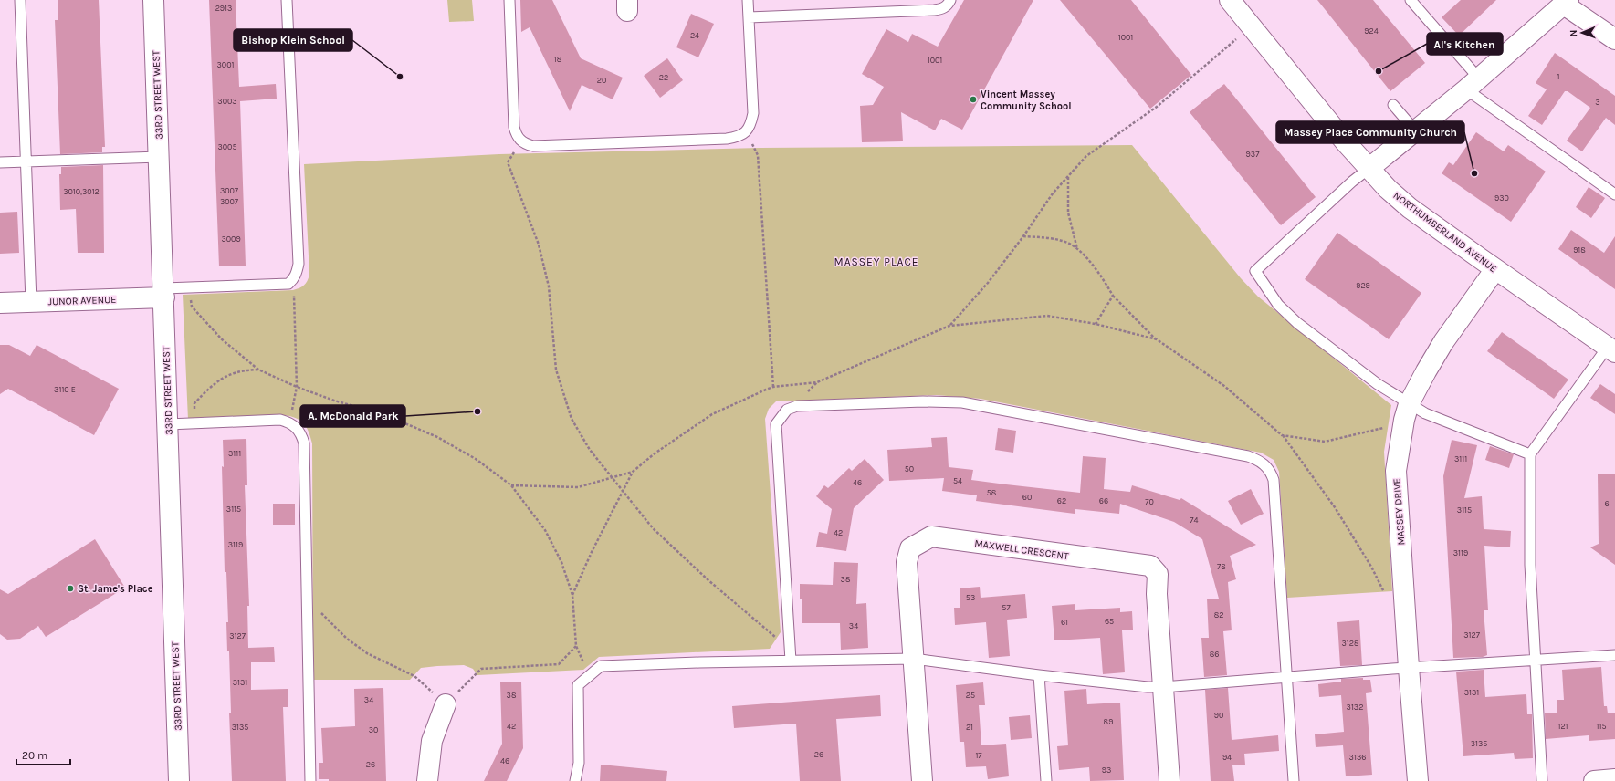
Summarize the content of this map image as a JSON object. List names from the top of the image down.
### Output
{
  "streets": {
    "street": [
      "33RD STREET WEST",
      "NORTHUMBERLAND AVENUE",
      "JUNOR AVENUE",
      "MASSEY DRIVE",
      "MAXWELL CRESCENT"
    ]
  },
  "crossings": [
    ["33RD STREET WEST", "JUNOR AVENUE"],
    ["NORTHUMBERLAND AVENUE", "MASSEY DRIVE"]
  ],
  "districts": ["MASSEY PLACE"],
  "places": [
    "Al's Kitchen",
    "Bishop Klein School",
    "Vincent Massey Community School",
    "Massey Place Community Church",
    "A. McDonald Park",
    "St. Jame's Place"
  ],
  "house_numbers": [
    "2913",
    "924",
    "24",
    "1001",
    "18",
    "1001",
    "3001",
    "1",
    "22",
    "20",
    "3003",
    "3",
    "3005",
    "937",
    "3007",
    "3010,3012",
    "930",
    "3007",
    "3009",
    "918",
    "929",
    "3110 E",
    "3111",
    "3111",
    "50",
    "54",
    "46",
    "58",
    "60",
    "62",
    "66",
    "70",
    "6",
    "3115",
    "3115",
    "74",
    "42",
    "3119",
    "3119",
    "78",
    "38",
    "53",
    "57",
    "82",
    "65",
    "61",
    "34",
    "3127",
    "3127",
    "3128",
    "86",
    "3131",
    "3131",
    "38",
    "25",
    "34",
    "3132",
    "90",
    "89",
    "42",
    "121",
    "115",
    "3135",
    "21",
    "30",
    "3135",
    "26",
    "17",
    "94",
    "3136",
    "46",
    "26",
    "93"
  ],
  "scale_bar": "20 m",
  "north": "left"
}
